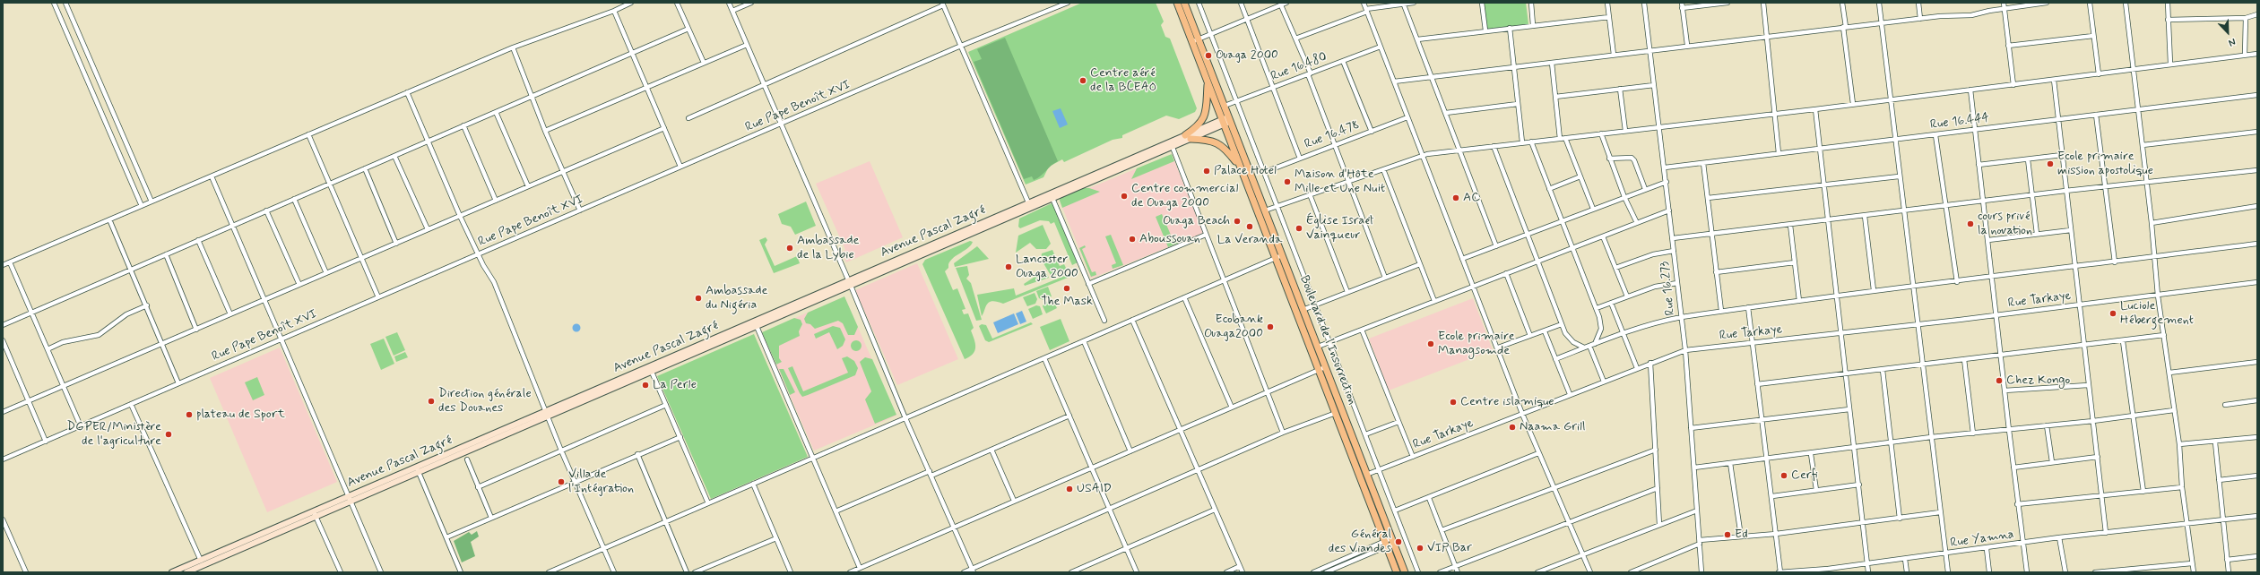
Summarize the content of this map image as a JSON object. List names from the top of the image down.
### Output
{
  "streets": {
    "main road": ["Avenue Pascal Zagré", "Boulevard de l'Insurrection"],
    "street": [
      "Rue 16.480",
      "Rue Pape Benoît XVI",
      "Rue 16.444",
      "Rue 16.478",
      "Rue 16.273",
      "Rue Tarkaye",
      "Rue Yamna"
    ]
  },
  "crossings": [
    ["Rue 16.480", "Boulevard de l'Insurrection"],
    ["Rue 16.444", "Rue 16.273"],
    ["Avenue Pascal Zagré", "Boulevard de l'Insurrection"],
    ["Rue 16.273", "Rue Tarkaye"],
    ["Rue Tarkaye", "Boulevard de l'Insurrection"]
  ],
  "places": [
    "Ouaga 2000",
    "Centre aéré de la BCEAO",
    "Ecole primaire mission apostolique",
    "Palace Hotel",
    "Maison d'Hôte Mille et Une Nuit",
    "Centre commercial de Ouaga 2000",
    "AC",
    "Ouaga Beach",
    "cours privé la novation",
    "La Veranda",
    "Église Israël Vainqueur",
    "Aboussouan",
    "Ambassade de la Lybie",
    "Lancaster Ouaga 2000",
    "The Mask",
    "Ambassade du Nigéria",
    "Luciole Hébergement",
    "Ecobank Ouaga2000",
    "Ecole primaire Managsomde",
    "Chez Kongo",
    "La Perle",
    "Direction générale des Douanes",
    "Centre islamique",
    "plateau de Sport",
    "Naama Grill",
    "DGPER/Ministère de l'agriculture",
    "Cerfi",
    "Villa de l'Intégration",
    "USAID",
    "Ed",
    "Général des Viandes",
    "VIP Bar"
  ],
  "north": "bottom right"
}
